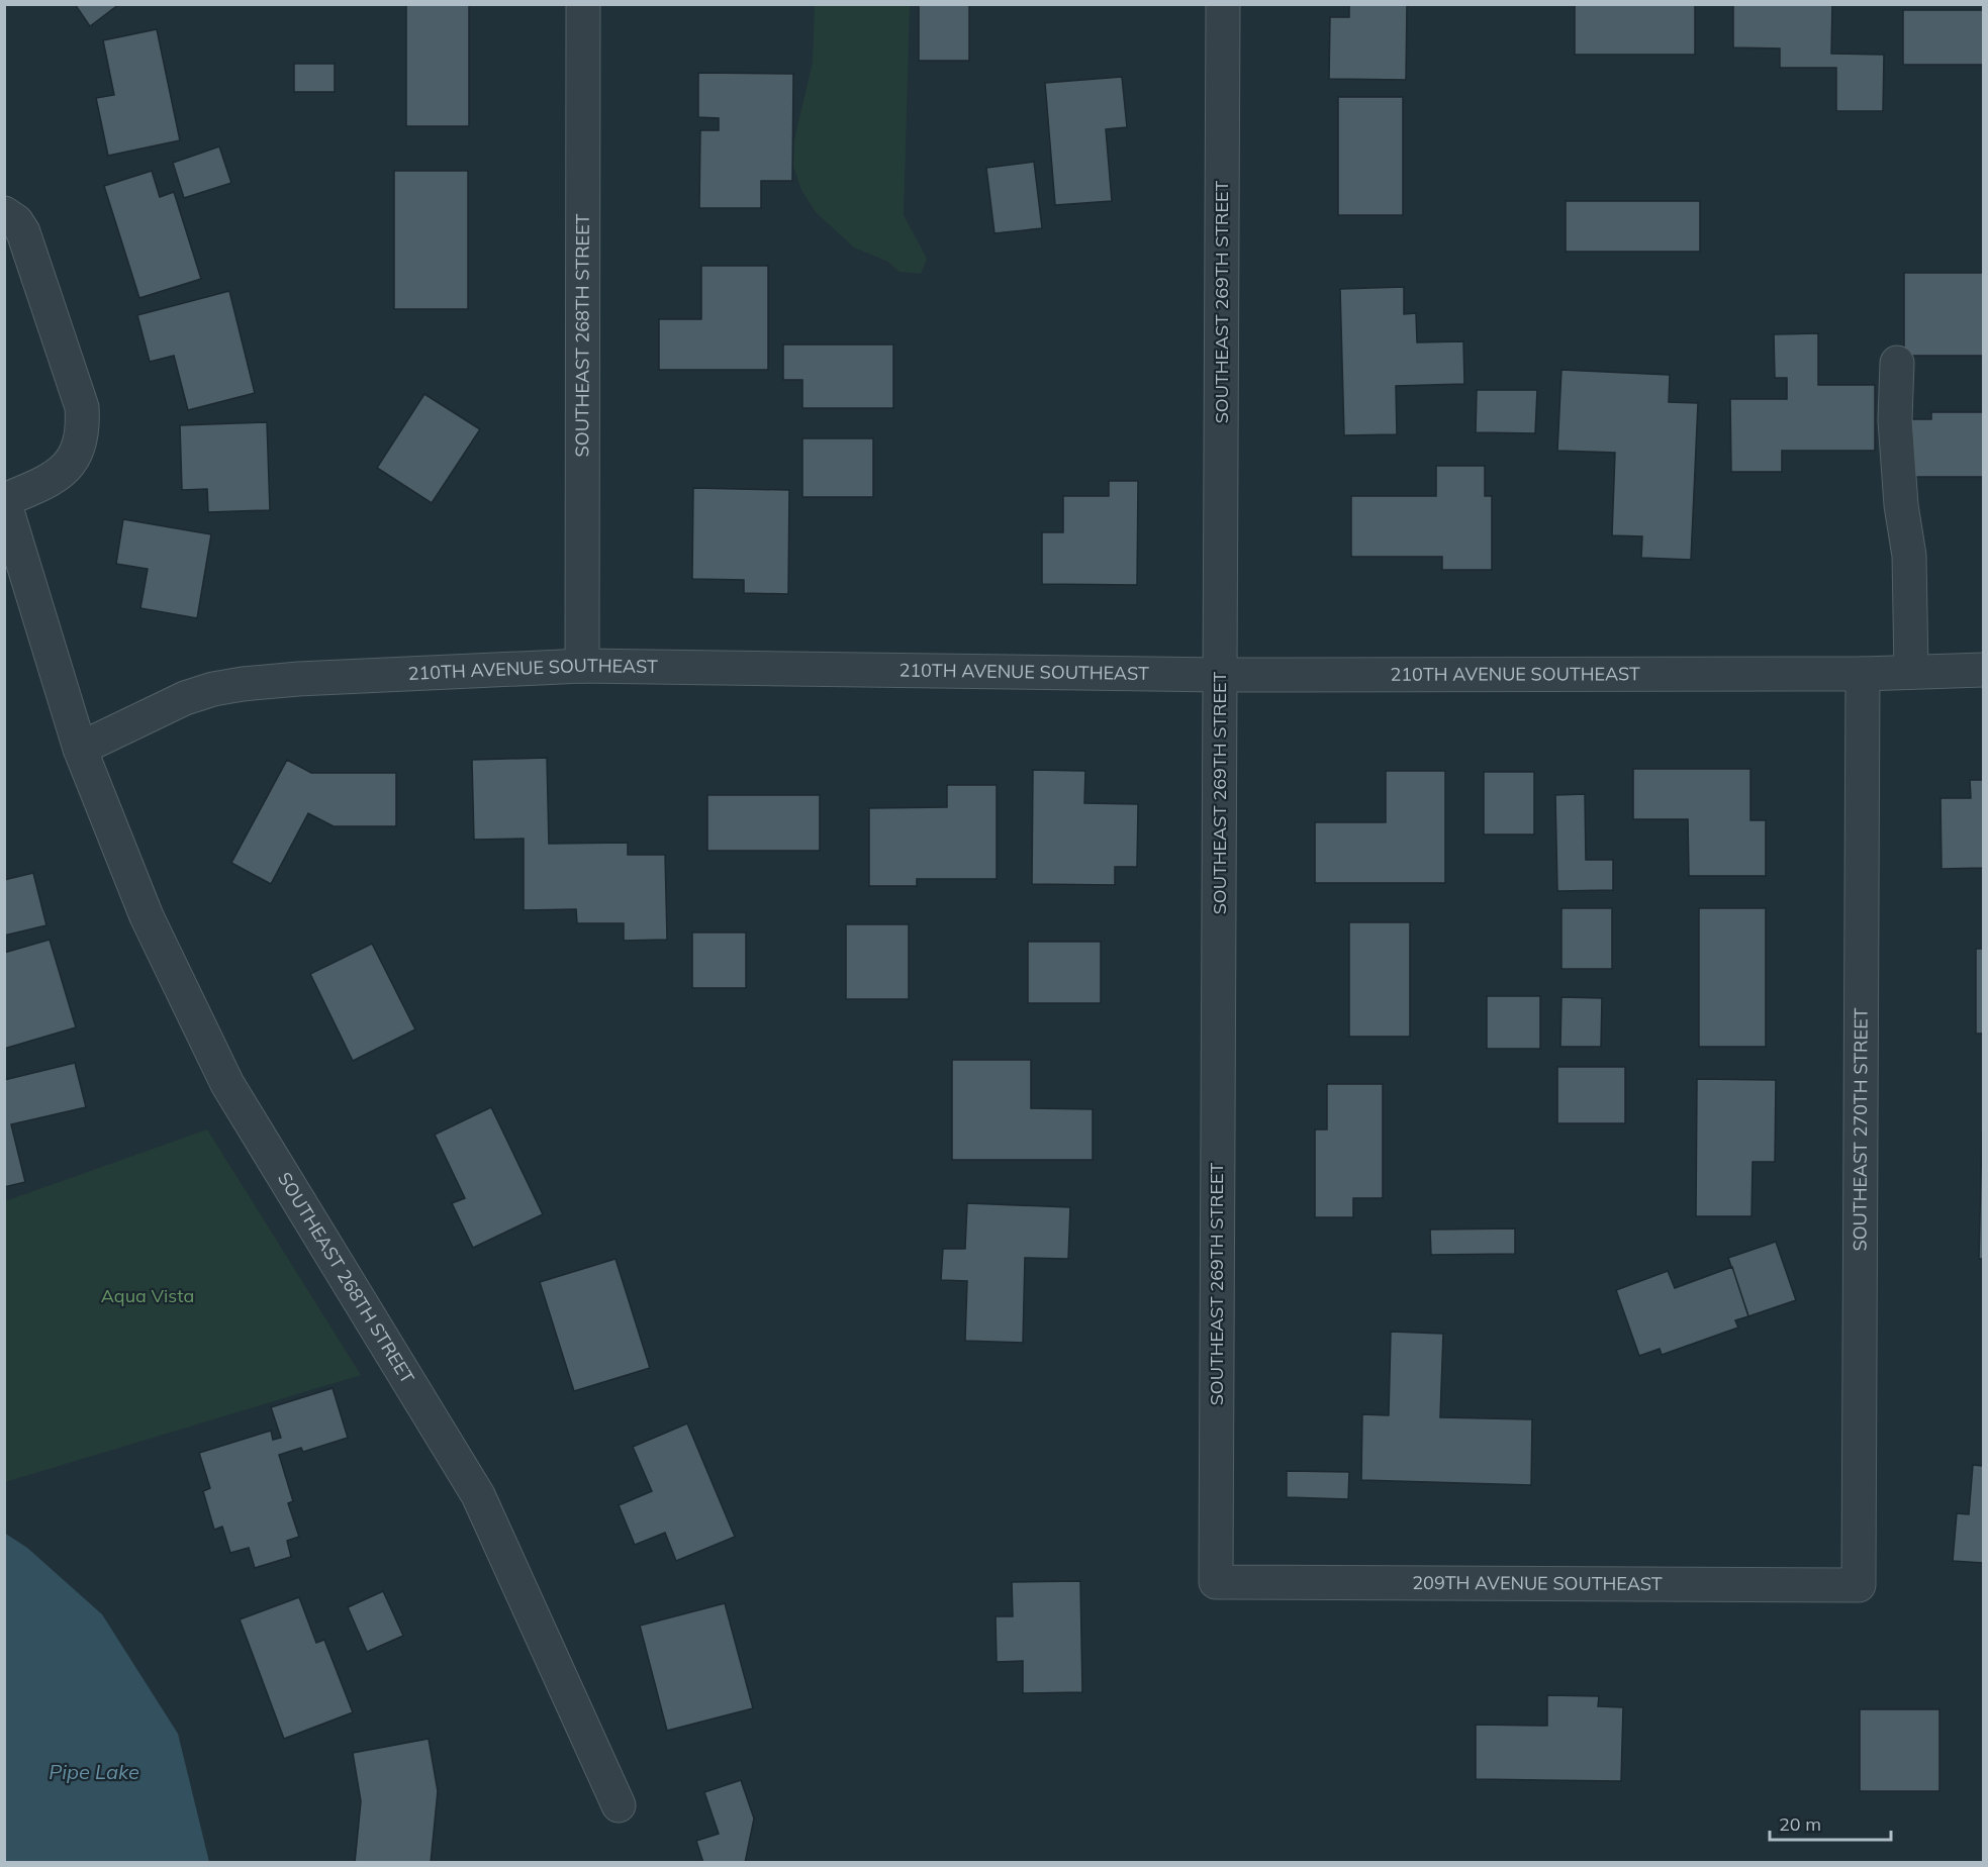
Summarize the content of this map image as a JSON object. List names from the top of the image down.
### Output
{
  "streets": {
    "street": [
      "SOUTHEAST 269TH STREET",
      "SOUTHEAST 268TH STREET",
      "210TH AVENUE SOUTHEAST",
      "SOUTHEAST 270TH STREET",
      "209TH AVENUE SOUTHEAST"
    ]
  },
  "crossings": [
    ["SOUTHEAST 269TH STREET", "210TH AVENUE SOUTHEAST"],
    ["SOUTHEAST 269TH STREET", "209TH AVENUE SOUTHEAST"],
    ["SOUTHEAST 268TH STREET", "210TH AVENUE SOUTHEAST"],
    ["210TH AVENUE SOUTHEAST", "SOUTHEAST 270TH STREET"],
    ["SOUTHEAST 270TH STREET", "209TH AVENUE SOUTHEAST"]
  ],
  "water": ["Pipe Lake"],
  "parks": ["Aqua Vista"],
  "scale_bar": "20 m"
}
